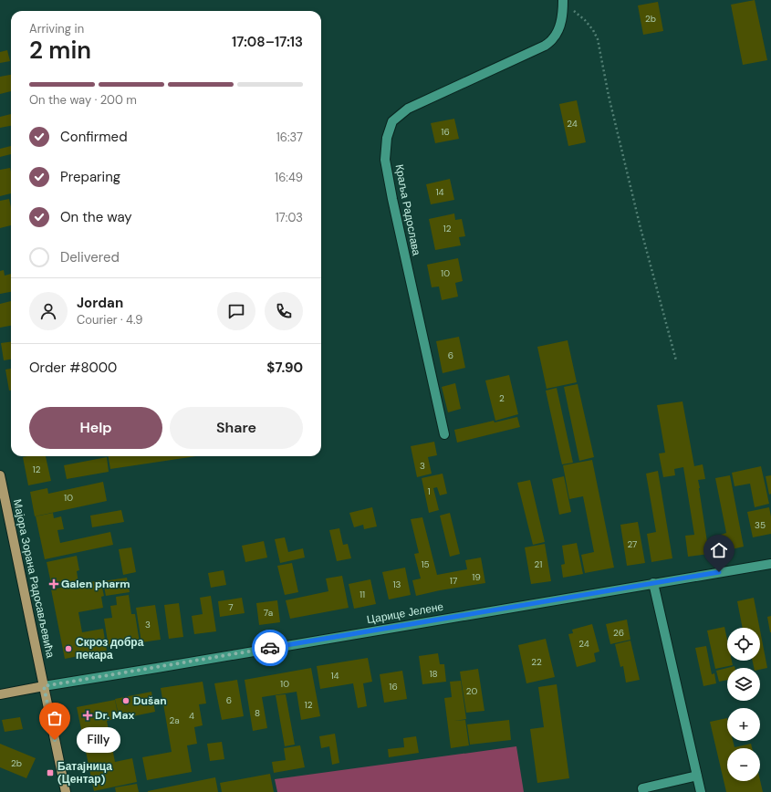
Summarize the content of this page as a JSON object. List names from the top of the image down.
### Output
{
  "streets": {
    "main road": ["Мајора Зорана Радосављевића"],
    "street": ["Краља Радослава", "Царице Јелене"]
  },
  "crossings": [
    ["Мајора Зорана Радосављевића", "Царице Јелене"]
  ],
  "places": {
    "health": ["Galen pharm", "Dr. Max"],
    "other": ["Скроз добра пекара", "Dušan", "Filly"],
    "transit": ["Батајница (Центар)"]
  },
  "house_numbers": [
    "2b",
    "24",
    "16",
    "14",
    "12",
    "10",
    "6",
    "2",
    "3",
    "12",
    "1",
    "10",
    "35",
    "27",
    "15",
    "21",
    "19",
    "17",
    "13",
    "11",
    "7",
    "7a",
    "3",
    "26",
    "24",
    "22",
    "18",
    "14",
    "10",
    "16",
    "20",
    "6",
    "12",
    "8",
    "4",
    "2a",
    "2b"
  ],
  "page": {
    "heading": ["2 min", "Arriving in", "17:08–17:13"],
    "panel": [
      "Jordan",
      "Courier · 4.9",
      "Order #8000",
      "$7.90"
    ],
    "bar": "On the way · 200 m",
    "list": [
      ["Confirmed", "16:37"],
      ["Preparing", "16:49"],
      ["On the way", "17:03"],
      "Delivered"
    ],
    "buttons": ["Help", "Share"],
    "map_buttons": ["+", "−"],
    "bubble": "Filly"
  }
}
